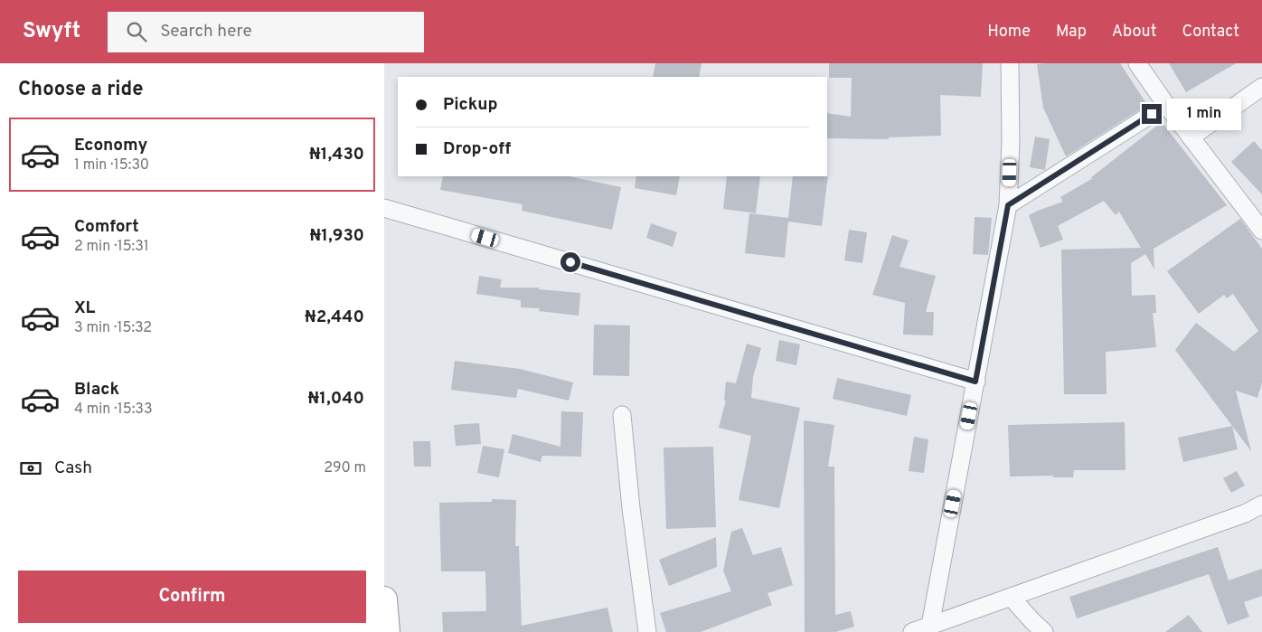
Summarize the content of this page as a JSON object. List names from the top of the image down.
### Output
{
  "page": {
    "header": "Swyft",
    "search": "Search here",
    "nav": [
      "Home",
      "Map",
      "About",
      "Contact"
    ],
    "heading": "Choose a ride",
    "banner": ["Pickup", "Drop-off"],
    "bubble": "1 min",
    "list": [
      {
        "name": "Economy",
        "note": "1 min · 15:30",
        "value": "₦1,430"
      },
      {
        "name": "Comfort",
        "note": "2 min · 15:31",
        "value": "₦1,930"
      },
      {
        "name": "XL",
        "note": "3 min · 15:32",
        "value": "₦2,440"
      },
      {
        "name": "Black",
        "note": "4 min · 15:33",
        "value": "₦1,040"
      }
    ],
    "pay": ["Cash", "290 m"],
    "buttons": "Confirm"
  }
}
